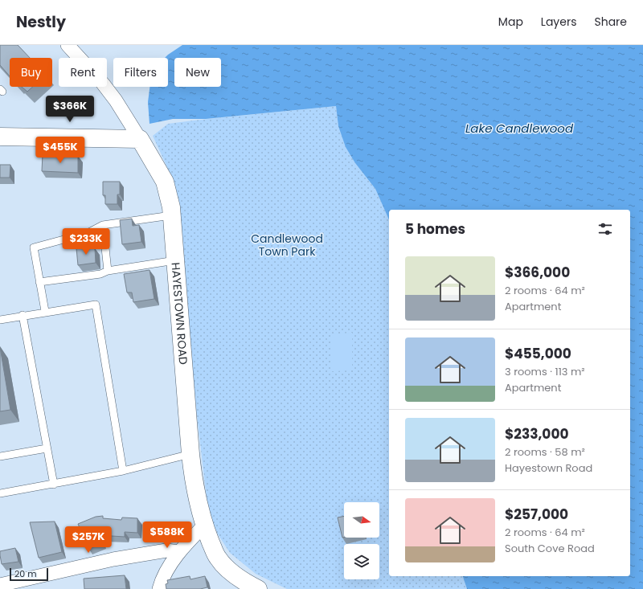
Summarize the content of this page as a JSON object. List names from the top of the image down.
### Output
{
  "streets": {
    "street": ["HAYESTOWN ROAD"]
  },
  "water": ["Lake Candlewood"],
  "parks": ["Candlewood Town Park"],
  "scale_bar": "20 m",
  "north": "right",
  "page": {
    "header": "Nestly",
    "nav": ["Map", "Layers", "Share"],
    "chip": [
      "Buy",
      "Rent",
      "Filters",
      "New"
    ],
    "price": [
      "$366K",
      "$455K",
      "$233K",
      "$588K",
      "$257K"
    ],
    "heading": "5 homes",
    "list": [
      {
        "name": "$366,000",
        "note": "2 rooms · 64 m² · Apartment"
      },
      {
        "name": "$455,000",
        "note": "3 rooms · 113 m² · Apartment"
      },
      {
        "name": "$233,000",
        "note": "2 rooms · 58 m² · Hayestown Road"
      },
      {
        "name": "$257,000",
        "note": "2 rooms · 64 m² · South Cove Road"
      }
    ],
    "scale": "20 m"
  }
}
